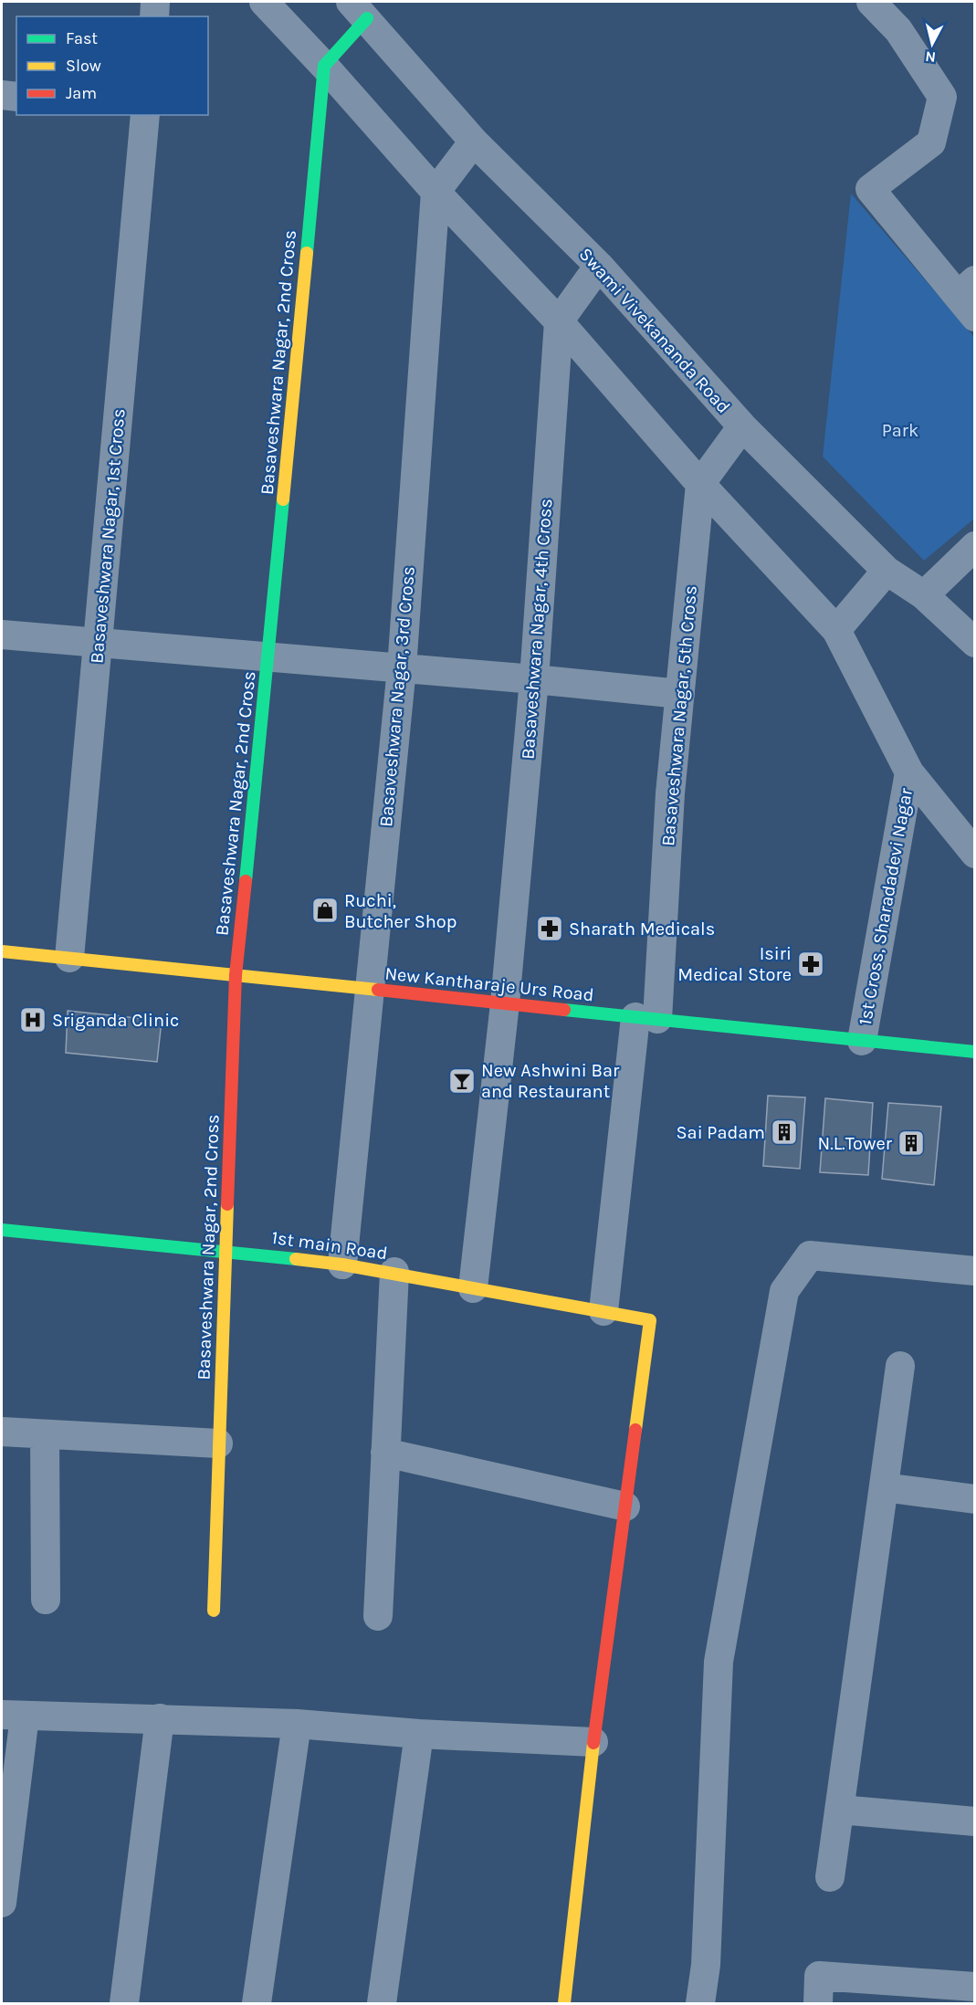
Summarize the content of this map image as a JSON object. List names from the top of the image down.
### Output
{
  "streets": {
    "street": [
      "Swami Vivekananda Road",
      "Basaveshwara Nagar, 2nd Cross",
      "Basaveshwara Nagar, 1st Cross",
      "Basaveshwara Nagar, 4th Cross",
      "Basaveshwara Nagar, 3rd Cross",
      "Basaveshwara Nagar, 5th Cross",
      "1st Cross, Sharadadevi Nagar",
      "New Kantharaje Urs Road",
      "1st main Road"
    ]
  },
  "crossings": [
    ["Basaveshwara Nagar, 2nd Cross", "New Kantharaje Urs Road"],
    ["Basaveshwara Nagar, 2nd Cross", "1st main Road"],
    ["Basaveshwara Nagar, 1st Cross", "New Kantharaje Urs Road"],
    ["Basaveshwara Nagar, 4th Cross", "New Kantharaje Urs Road"],
    ["Basaveshwara Nagar, 4th Cross", "1st main Road"],
    ["Basaveshwara Nagar, 3rd Cross", "New Kantharaje Urs Road"],
    ["Basaveshwara Nagar, 3rd Cross", "1st main Road"],
    ["Basaveshwara Nagar, 5th Cross", "New Kantharaje Urs Road"],
    ["Basaveshwara Nagar, 5th Cross", "1st main Road"],
    ["1st Cross, Sharadadevi Nagar", "New Kantharaje Urs Road"]
  ],
  "parks": ["Park"],
  "places": {
    "shop": ["Ruchi, Butcher Shop"],
    "pharmacy": ["Sharath Medicals", "Isiri Medical Store"],
    "hospital": ["Sriganda Clinic"],
    "bar": ["New Ashwini Bar and Restaurant"],
    "building": ["Sai Padam", "N.L.Tower"]
  },
  "legend": ["Fast", "Slow", "Jam"],
  "north": "bottom"
}
